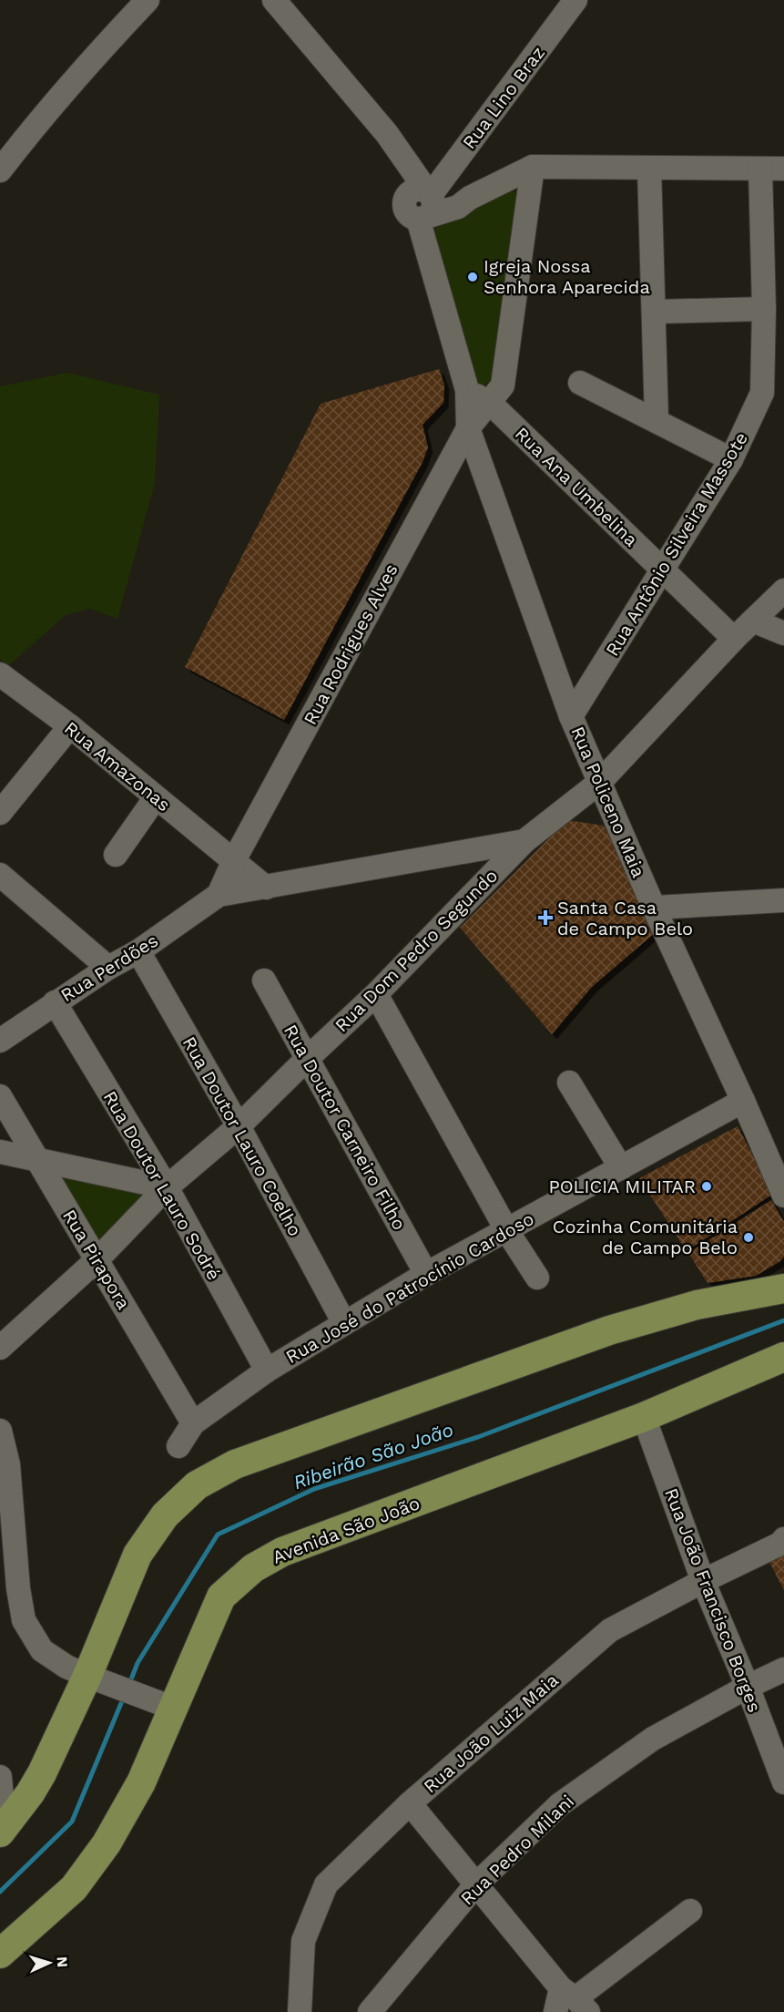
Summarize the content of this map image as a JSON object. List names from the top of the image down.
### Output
{
  "streets": {
    "main road": ["Avenida São João"],
    "street": [
      "Rua Lino Braz",
      "Rua Ana Umbelina",
      "Rua Antônio Silveira Massote",
      "Rua Rodrigues Alves",
      "Rua Amazonas",
      "Rua Policeno Maia",
      "Rua Dom Pedro Segundo",
      "Rua Perdões",
      "Rua Doutor Carneiro Filho",
      "Rua Doutor Lauro Coelho",
      "Rua Doutor Lauro Sodré",
      "Rua Pirapora",
      "Rua José do Patrocínio Cardoso",
      "Rua João Francisco Borges",
      "Rua João Luiz Maia",
      "Rua Pedro Milani"
    ]
  },
  "crossings": [
    ["Rua Ana Umbelina", "Rua Antônio Silveira Massote"],
    ["Rua Ana Umbelina", "Rua Rodrigues Alves"],
    ["Rua Ana Umbelina", "Rua Dom Pedro Segundo"],
    ["Rua Antônio Silveira Massote", "Rua Policeno Maia"],
    ["Rua Rodrigues Alves", "Rua Amazonas"],
    ["Rua Rodrigues Alves", "Rua Policeno Maia"],
    ["Rua Rodrigues Alves", "Rua Perdões"],
    ["Rua Policeno Maia", "Rua Dom Pedro Segundo"],
    ["Rua Policeno Maia", "Rua José do Patrocínio Cardoso"],
    ["Rua Dom Pedro Segundo", "Rua Doutor Carneiro Filho"],
    ["Rua Dom Pedro Segundo", "Rua Doutor Lauro Coelho"],
    ["Rua Dom Pedro Segundo", "Rua Doutor Lauro Sodré"],
    ["Rua Dom Pedro Segundo", "Rua Pirapora"],
    ["Rua Perdões", "Rua Doutor Lauro Coelho"],
    ["Rua Perdões", "Rua Doutor Lauro Sodré"],
    ["Rua Doutor Carneiro Filho", "Rua José do Patrocínio Cardoso"],
    ["Rua Doutor Lauro Coelho", "Rua José do Patrocínio Cardoso"],
    ["Rua Doutor Lauro Sodré", "Rua José do Patrocínio Cardoso"],
    ["Rua Pirapora", "Rua José do Patrocínio Cardoso"],
    ["Avenida São João", "Rua João Francisco Borges"],
    ["Rua João Francisco Borges", "Rua João Luiz Maia"],
    ["Rua João Francisco Borges", "Rua Pedro Milani"]
  ],
  "water": ["Ribeirão São João"],
  "places": {
    "other": ["Igreja Nossa Senhora Aparecida", "POLICIA MILITAR", "Cozinha Comunitária de Campo Belo"],
    "health": ["Santa Casa de Campo Belo"]
  },
  "north": "right"
}
